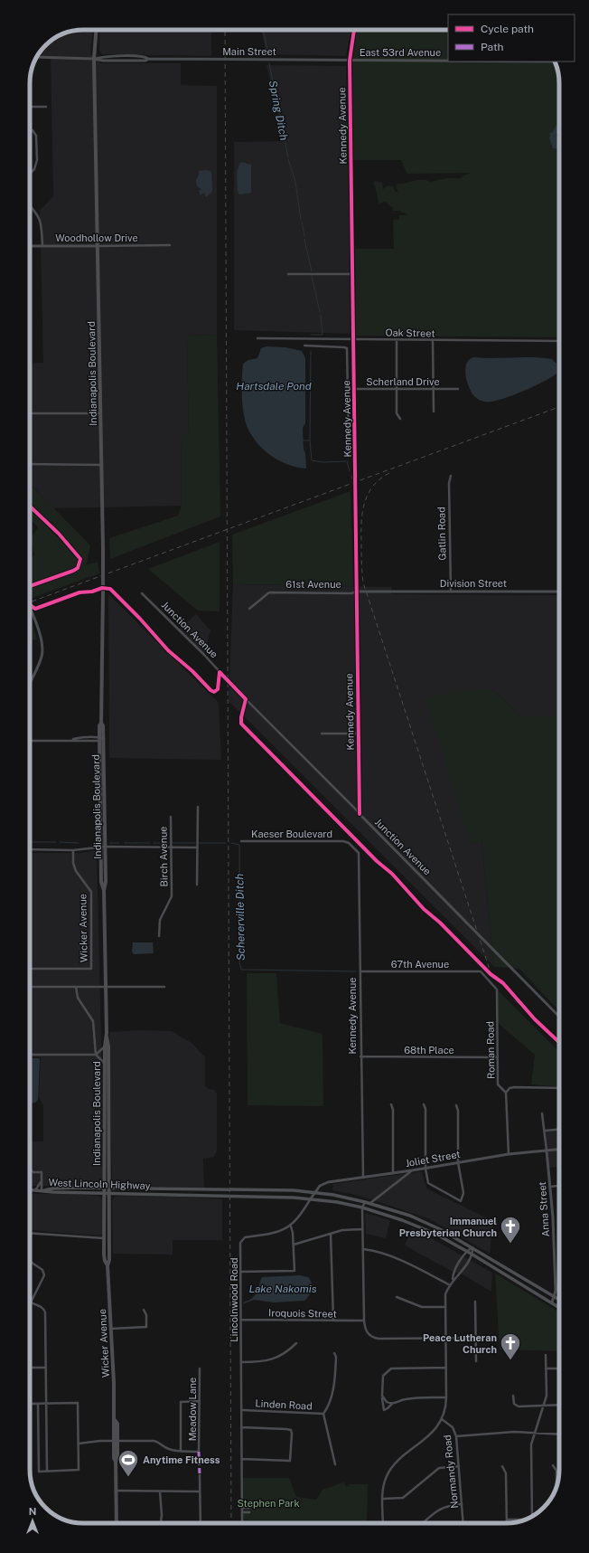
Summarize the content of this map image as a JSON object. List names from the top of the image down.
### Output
{
  "streets": {
    "highway": ["Indianapolis Boulevard", "Wicker Avenue"],
    "main road": ["West Lincoln Highway"],
    "street": [
      "Main Street",
      "East 53rd Avenue",
      "Kennedy Avenue",
      "Woodhollow Drive",
      "Oak Street",
      "Scherland Drive",
      "Gatlin Road",
      "Division Street",
      "61st Avenue",
      "Junction Avenue",
      "Kaeser Boulevard",
      "Birch Avenue",
      "67th Avenue",
      "68th Place",
      "Roman Road",
      "Joliet Street",
      "Anna Street",
      "Lincolnwood Road",
      "Iroquois Street",
      "Linden Road",
      "Meadow Lane",
      "Normandy Road"
    ]
  },
  "crossings": [
    ["Main Street", "East 53rd Avenue"],
    ["Main Street", "Kennedy Avenue"],
    ["Main Street", "Indianapolis Boulevard"],
    ["East 53rd Avenue", "Kennedy Avenue"],
    ["Kennedy Avenue", "Oak Street"],
    ["Kennedy Avenue", "Scherland Drive"],
    ["Kennedy Avenue", "61st Avenue"],
    ["Kennedy Avenue", "Junction Avenue"],
    ["Kennedy Avenue", "Kaeser Boulevard"],
    ["Kennedy Avenue", "67th Avenue"],
    ["Kennedy Avenue", "68th Place"],
    ["Kennedy Avenue", "Joliet Street"],
    ["Woodhollow Drive", "Indianapolis Boulevard"],
    ["Indianapolis Boulevard", "Wicker Avenue"],
    ["Indianapolis Boulevard", "West Lincoln Highway"],
    ["Gatlin Road", "Division Street"],
    ["Division Street", "61st Avenue"],
    ["Wicker Avenue", "West Lincoln Highway"],
    ["67th Avenue", "Roman Road"],
    ["68th Place", "Roman Road"],
    ["Roman Road", "Joliet Street"],
    ["Joliet Street", "West Lincoln Highway"],
    ["Joliet Street", "Anna Street"],
    ["West Lincoln Highway", "Anna Street"],
    ["Lincolnwood Road", "Iroquois Street"],
    ["Lincolnwood Road", "Linden Road"]
  ],
  "water": [
    "Spring Ditch",
    "Hartsdale Pond",
    "Schererville Ditch",
    "Lake Nakomis"
  ],
  "parks": ["Stephen Park"],
  "places": {
    "church": ["Immanuel Presbyterian Church", "Peace Lutheran Church"],
    "sports": ["Anytime Fitness"]
  },
  "legend": ["Cycle path", "Path"],
  "north": "top"
}
